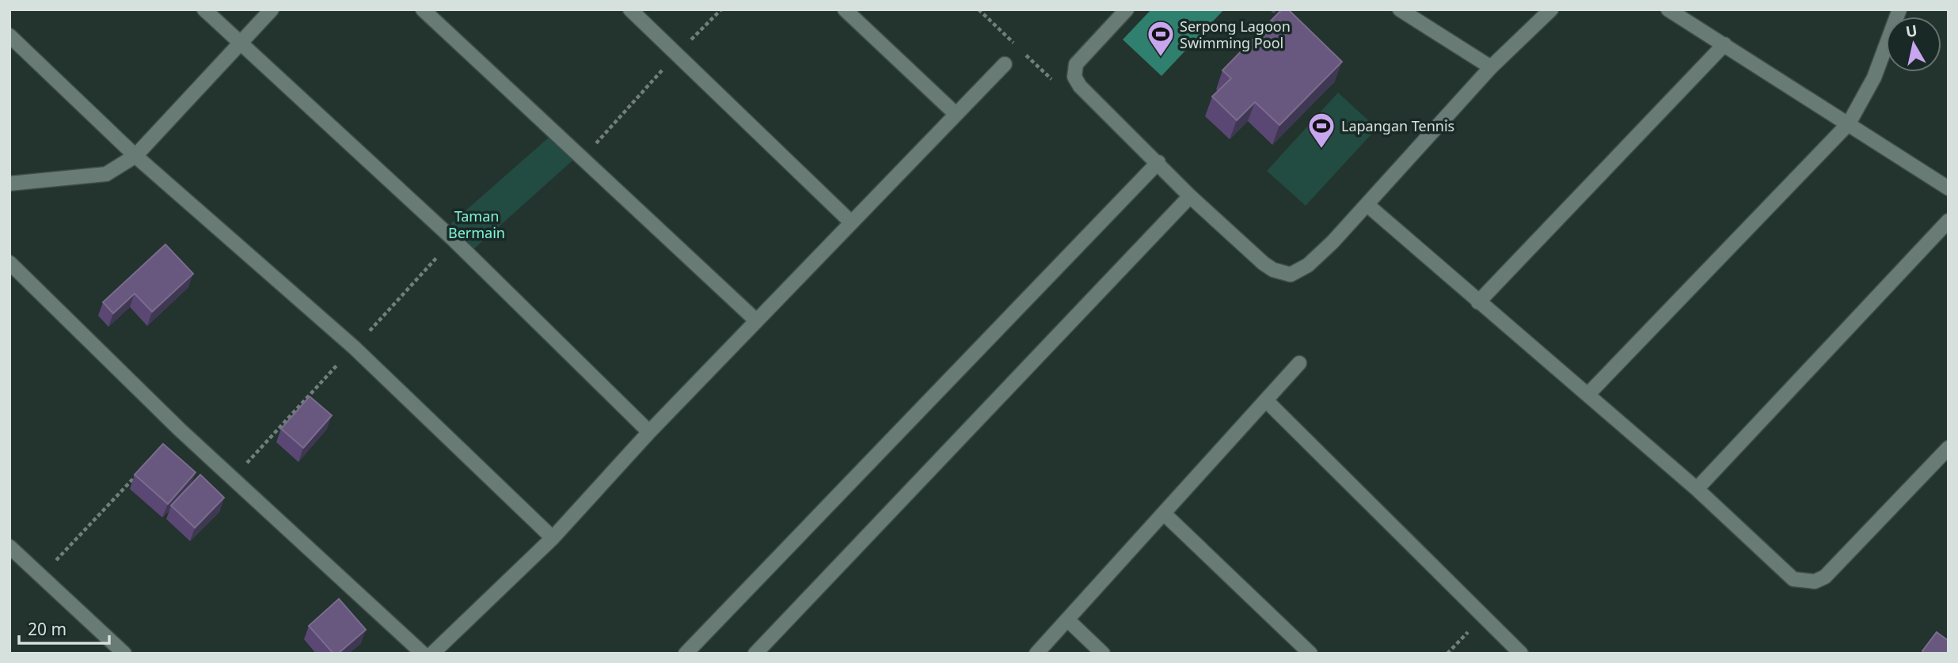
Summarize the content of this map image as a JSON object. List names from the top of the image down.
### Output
{
  "parks": ["Taman Bermain"],
  "places": {
    "sports": ["Serpong Lagoon Swimming Pool", "Lapangan Tennis"]
  },
  "scale_bar": "20 m",
  "north": "top"
}
